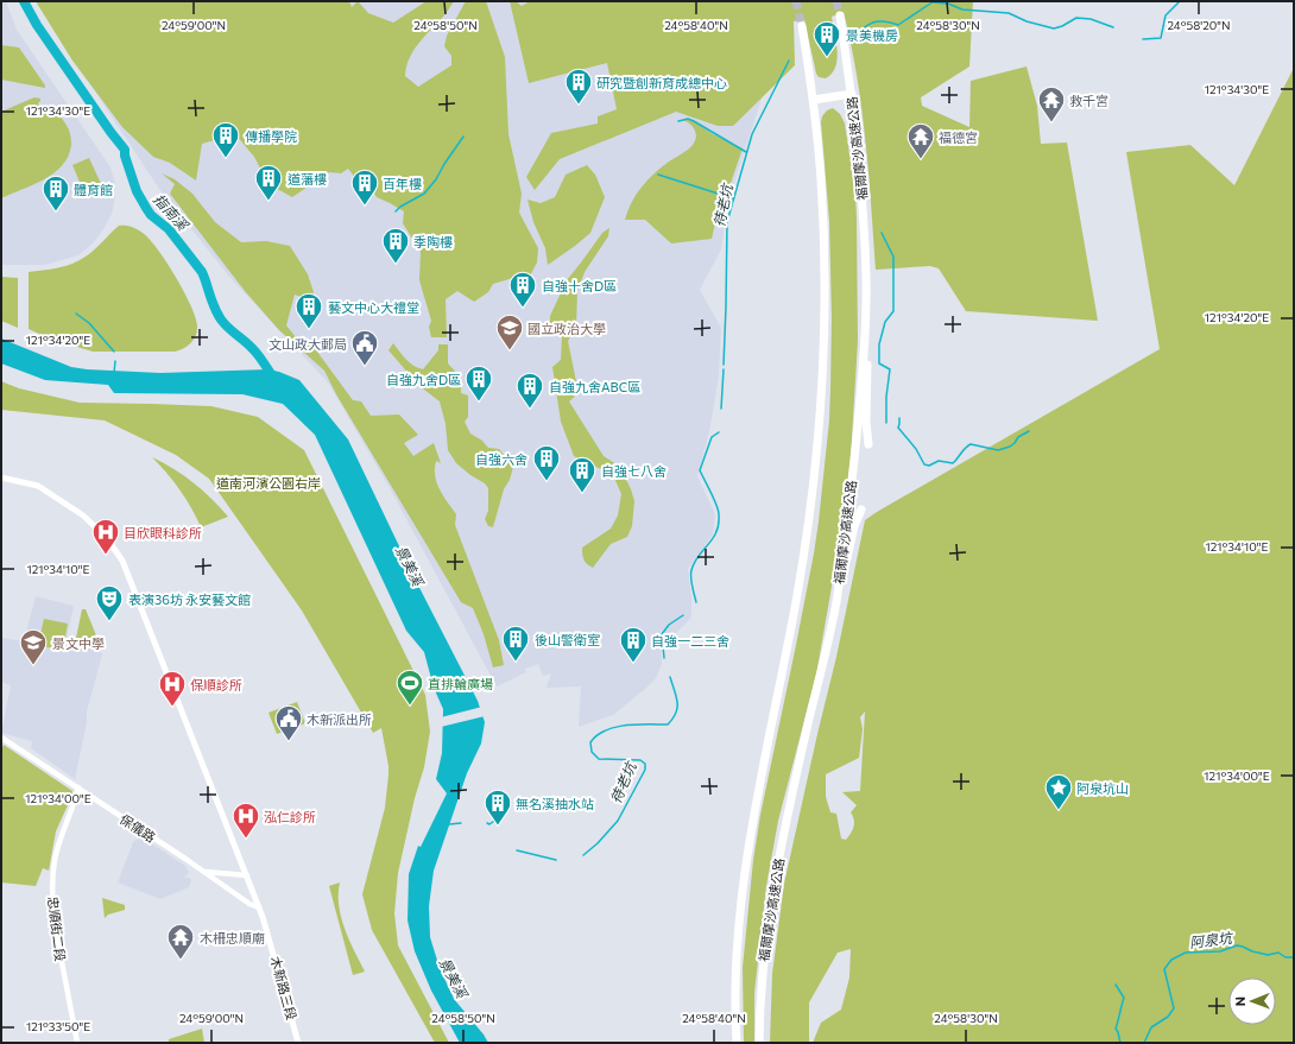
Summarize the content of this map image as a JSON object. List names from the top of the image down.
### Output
{
  "streets": {
    "highway": ["福爾摩沙高速公路"],
    "main road": ["木新路三段"],
    "street": ["保儀路", "忠順街二段"]
  },
  "crossings": [
    ["保儀路", "忠順街二段"],
    ["保儀路", "木新路三段"]
  ],
  "water": [
    "待老坑",
    "指南溪",
    "景美溪",
    "阿泉坑"
  ],
  "parks": ["道南河濱公園右岸"],
  "places": {
    "building": [
      "景美機房",
      "研究暨創新育成總中心",
      "傳播學院",
      "道藩樓",
      "百年樓",
      "體育館",
      "季陶樓",
      "自強十舍D區",
      "藝文中心大禮堂",
      "自強九舍D區",
      "自強九舍ABC區",
      "自強六舍",
      "自強七八舍",
      "後山警衛室",
      "自強一二三舍",
      "無名溪抽水站"
    ],
    "temple": ["救千宮", "福德宮", "木柵忠順廟"],
    "school or university": ["國立政治大學", "景文中學"],
    "public building": ["文山政大郵局", "木新派出所"],
    "hospital": ["目欣眼科診所", "保順診所", "泓仁診所"],
    "theatre": ["表演36坊 永安藝文館"],
    "sports": ["直排輪廣場"],
    "place": ["阿泉坑山"]
  },
  "north": "left",
  "coordinates": [
    "24°59'00\"N",
    "24°58'50\"N",
    "24°58'40\"N",
    "24°58'30\"N",
    "24°58'20\"N",
    "121°34'30\"E",
    "121°34'20\"E",
    "121°34'10\"E",
    "121°34'00\"E",
    "121°33'50\"E"
  ]
}
